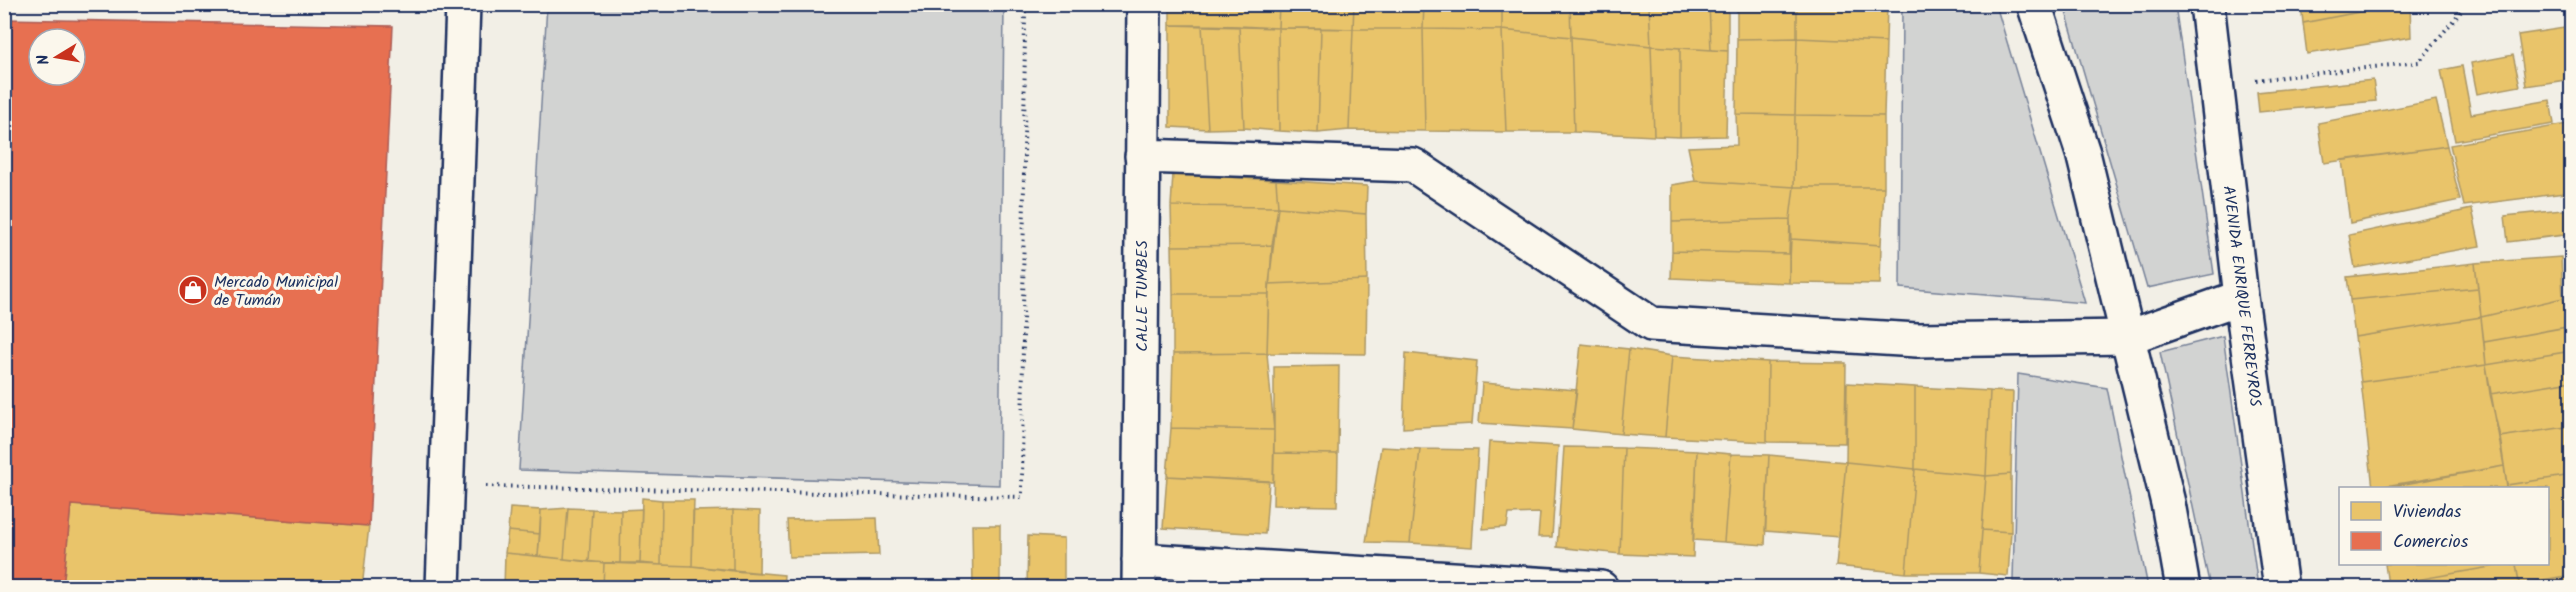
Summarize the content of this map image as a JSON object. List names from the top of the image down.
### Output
{
  "streets": {
    "street": ["CALLE TUMBES", "AVENIDA ENRIQUE FERREYROS"]
  },
  "places": {
    "shop": ["Mercado Municipal de Tumán"]
  },
  "legend": ["Viviendas", "Comercios"],
  "north": "left"
}
